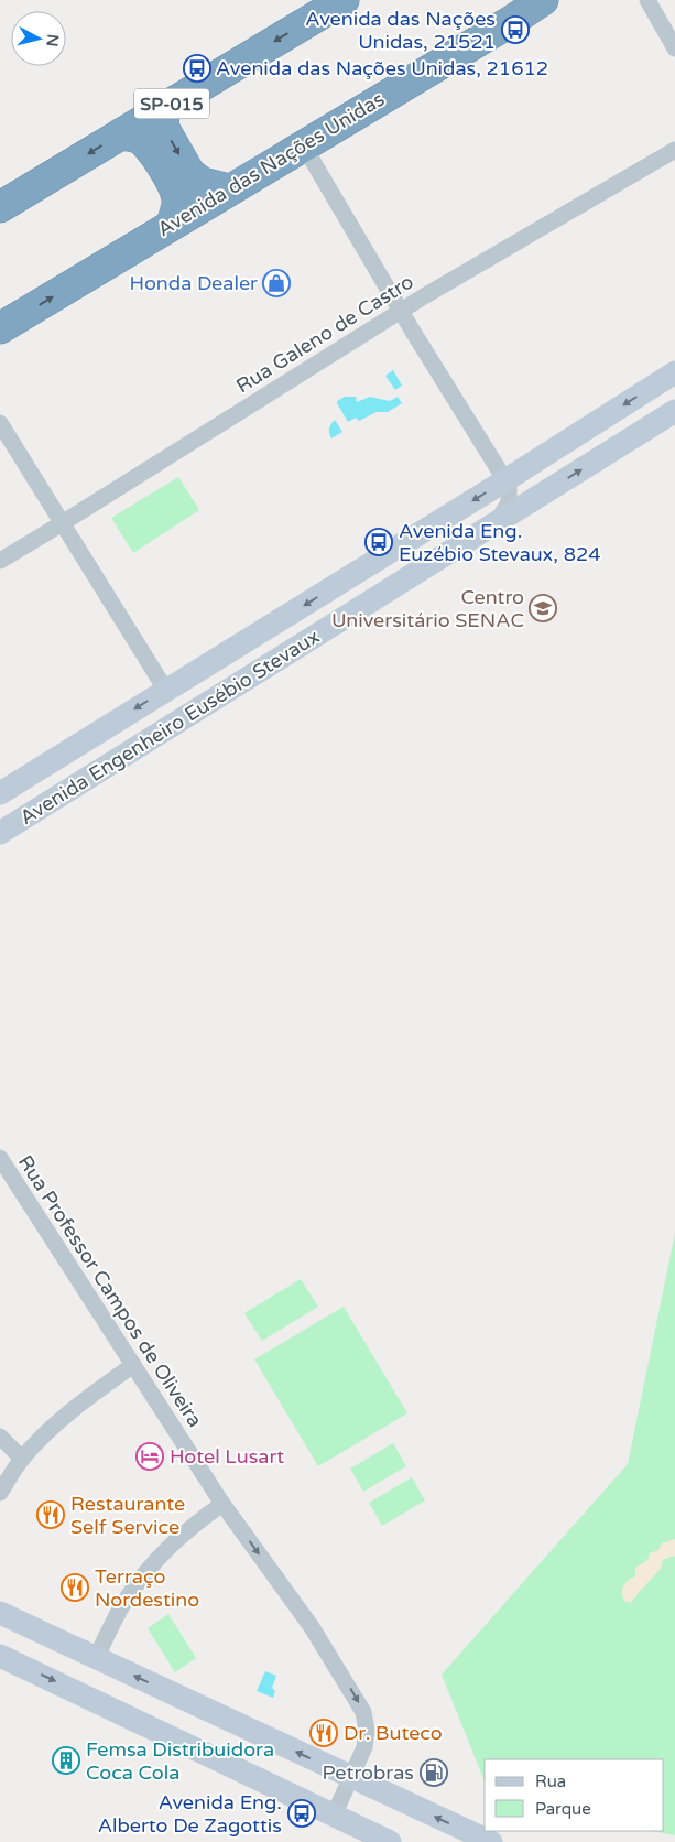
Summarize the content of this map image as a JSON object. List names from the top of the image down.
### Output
{
  "streets": {
    "highway": ["SP-015", "Avenida das Nações Unidas"],
    "main road": ["Avenida Engenheiro Eusébio Stevaux"],
    "street": ["Rua Galeno de Castro", "Rua Professor Campos de Oliveira"]
  },
  "one_way": ["Rua Professor Campos de Oliveira"],
  "places": {
    "bus stop": [
      "Avenida das Nações Unidas, 21521",
      "Avenida das Nações Unidas, 21612",
      "Avenida Eng. Euzébio Stevaux, 824",
      "Avenida Eng. Alberto De Zagottis"
    ],
    "shop": ["Honda Dealer"],
    "school or university": ["Centro Universitário SENAC"],
    "hotel": ["Hotel Lusart"],
    "restaurant": ["Restaurante Self Service", "Terraço Nordestino", "Dr. Buteco"],
    "building": ["Femsa Distribuidora Coca Cola"],
    "fuel station": ["Petrobras"]
  },
  "legend": ["Rua", "Parque"],
  "north": "right"
}
